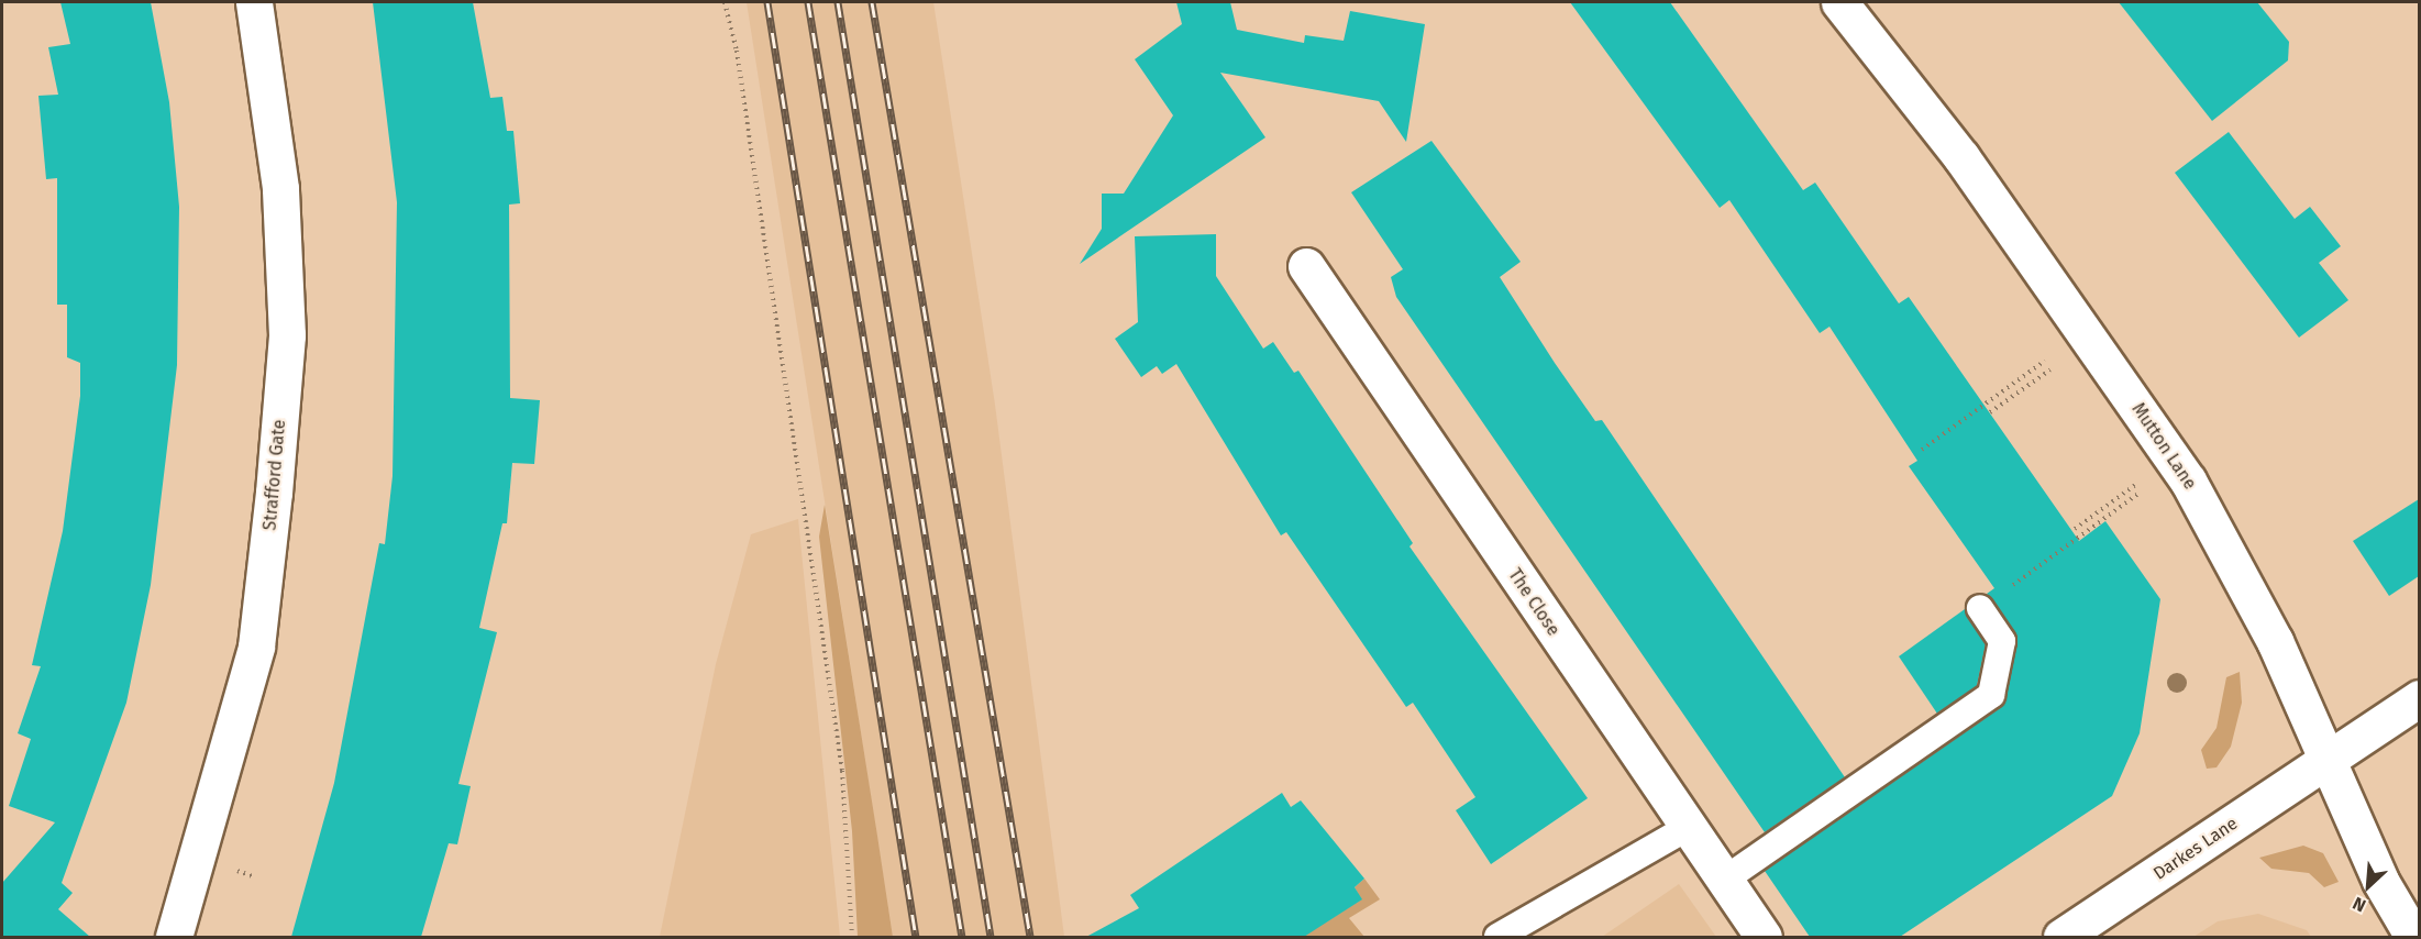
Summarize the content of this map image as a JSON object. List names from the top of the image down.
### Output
{
  "streets": {
    "street": [
      "Mutton Lane",
      "Strafford Gate",
      "The Close",
      "Darkes Lane"
    ]
  },
  "crossings": [
    ["Mutton Lane", "Darkes Lane"]
  ],
  "north": "bottom left"
}
